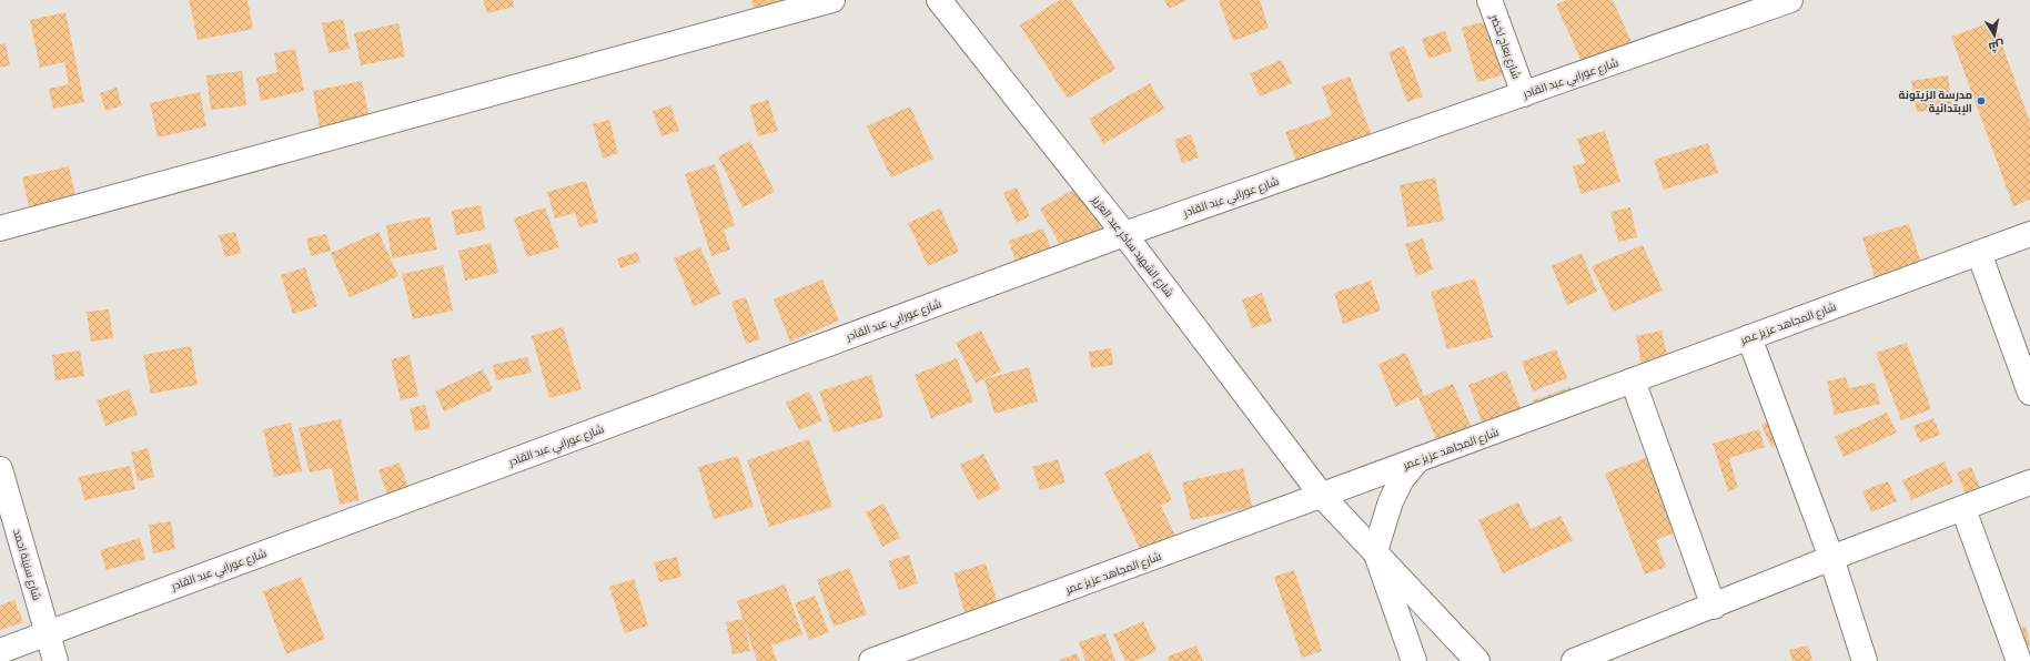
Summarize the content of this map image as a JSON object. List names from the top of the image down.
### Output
{
  "streets": {
    "street": [
      "شارع بعاج لخضر",
      "شارع عورابي عبد القادر",
      "شارع الشهيد ساكر عبد العزيز",
      "شارع المجاهد عزيز عمر",
      "شارع سنينة احمد"
    ]
  },
  "crossings": [
    ["شارع بعاج لخضر", "شارع عورابي عبد القادر"],
    ["شارع عورابي عبد القادر", "شارع الشهيد ساكر عبد العزيز"],
    ["شارع عورابي عبد القادر", "شارع سنينة احمد"],
    ["شارع الشهيد ساكر عبد العزيز", "شارع المجاهد عزيز عمر"]
  ],
  "places": ["مدرسة الزيتونة الإبتدائية"],
  "north": "bottom"
}
